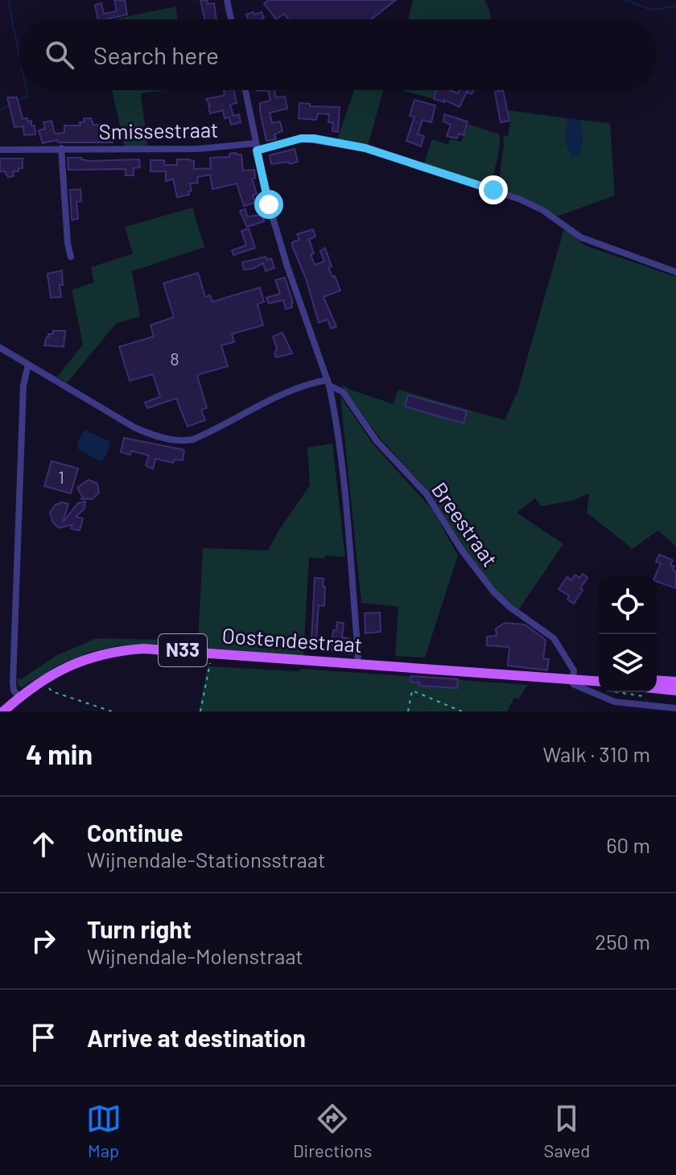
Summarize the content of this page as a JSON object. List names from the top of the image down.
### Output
{
  "streets": {
    "main road": ["Oostendestraat", "N33"],
    "street": ["Smissestraat", "Breestraat"]
  },
  "crossings": [
    ["Breestraat", "Oostendestraat"],
    ["Oostendestraat", "N33"]
  ],
  "house_numbers": ["8", "1"],
  "page": {
    "search": "Search here",
    "heading": ["4 min", "Walk · 310 m"],
    "list": [
      ["Continue", "Wijnendale-Stationsstraat", "60 m"],
      ["Turn right", "Wijnendale-Molenstraat", "250 m"],
      "Arrive at destination"
    ],
    "nav": ["Map", "Directions", "Saved"]
  }
}
